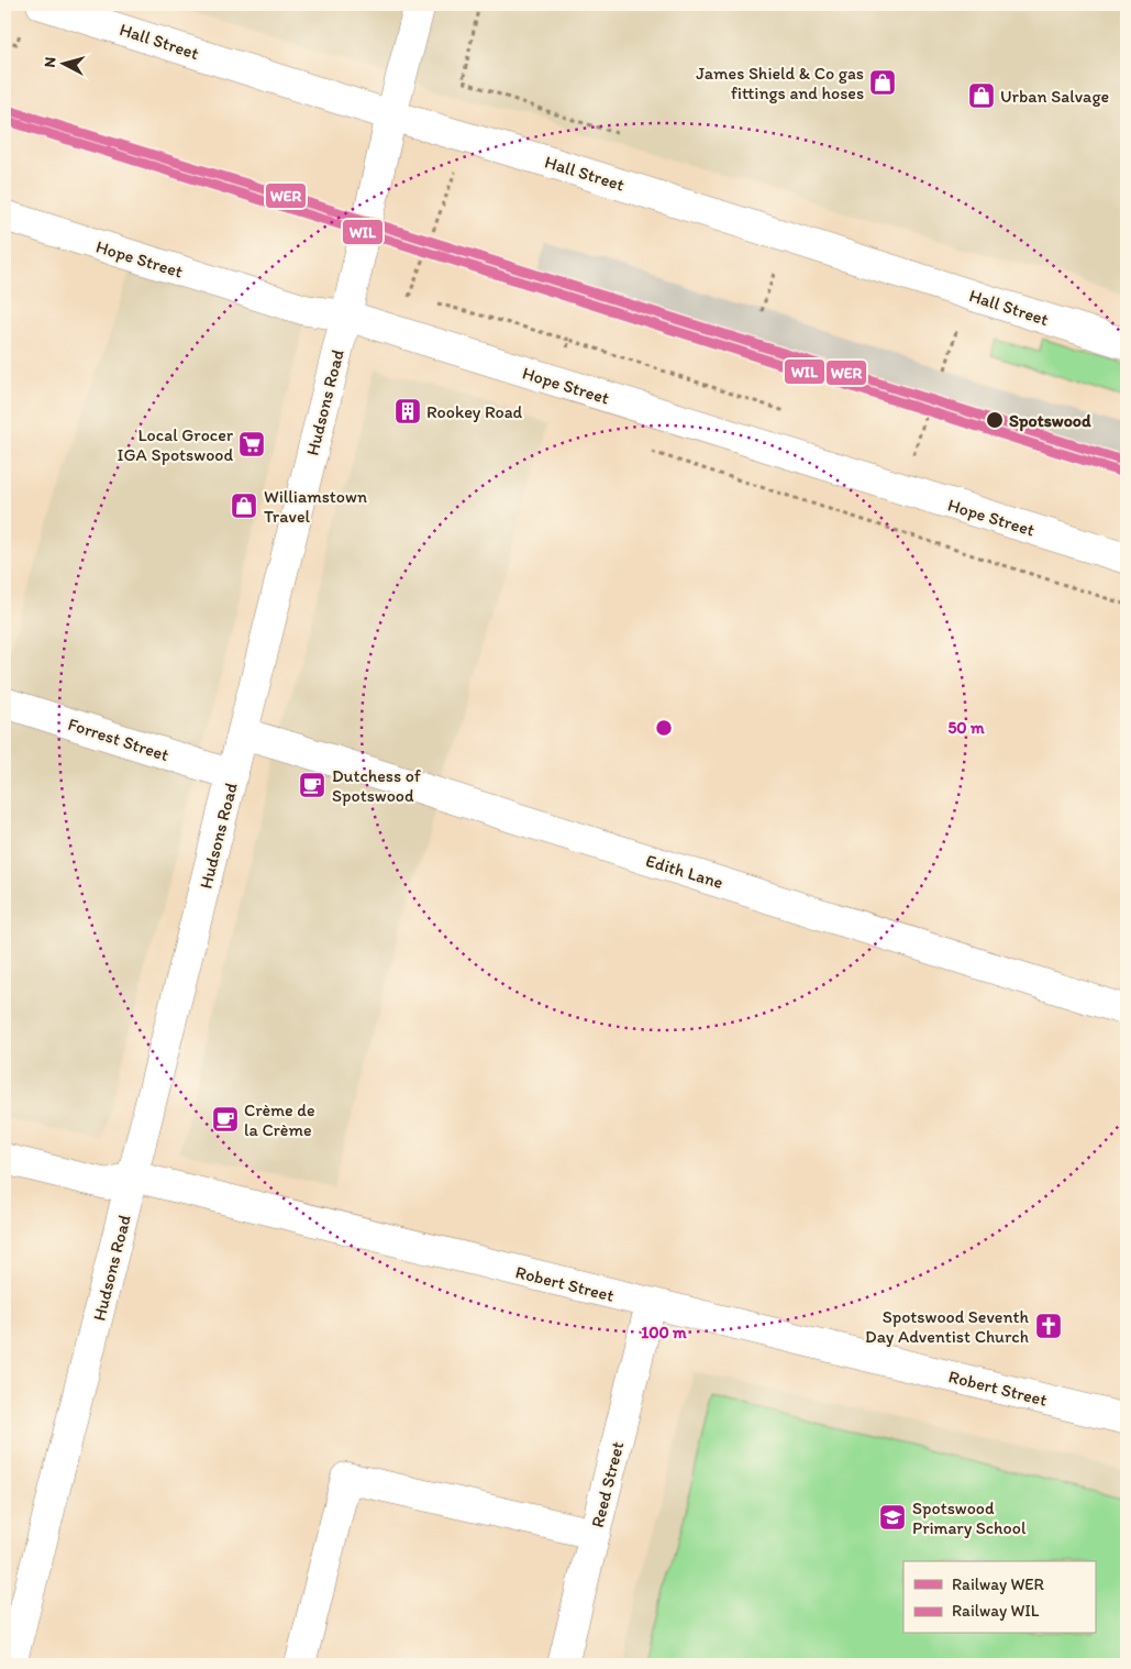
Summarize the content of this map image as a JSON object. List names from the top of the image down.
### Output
{
  "streets": {
    "street": [
      "Hall Street",
      "Hope Street",
      "Hudsons Road",
      "Forrest Street",
      "Edith Lane",
      "Robert Street",
      "Reed Street"
    ]
  },
  "crossings": [
    ["Hall Street", "Hudsons Road"],
    ["Hope Street", "Hudsons Road"],
    ["Hudsons Road", "Forrest Street"],
    ["Hudsons Road", "Edith Lane"],
    ["Hudsons Road", "Robert Street"],
    ["Robert Street", "Reed Street"]
  ],
  "places": {
    "shop": ["James Shield & Co gas fittings and hoses", "Urban Salvage", "Williamstown Travel"],
    "building": ["Rookey Road"],
    "other": ["Spotswood"],
    "supermarket": ["Local Grocer IGA Spotswood"],
    "cafe": ["Dutchess of Spotswood", "Crème de la Crème"],
    "church": ["Spotswood Seventh Day Adventist Church"],
    "school or university": ["Spotswood Primary School"]
  },
  "lines": ["rail line WER", "rail line WIL"],
  "legend": ["Railway WER", "Railway WIL"],
  "north": "left",
  "rings": ["50 m", "100 m"]
}
